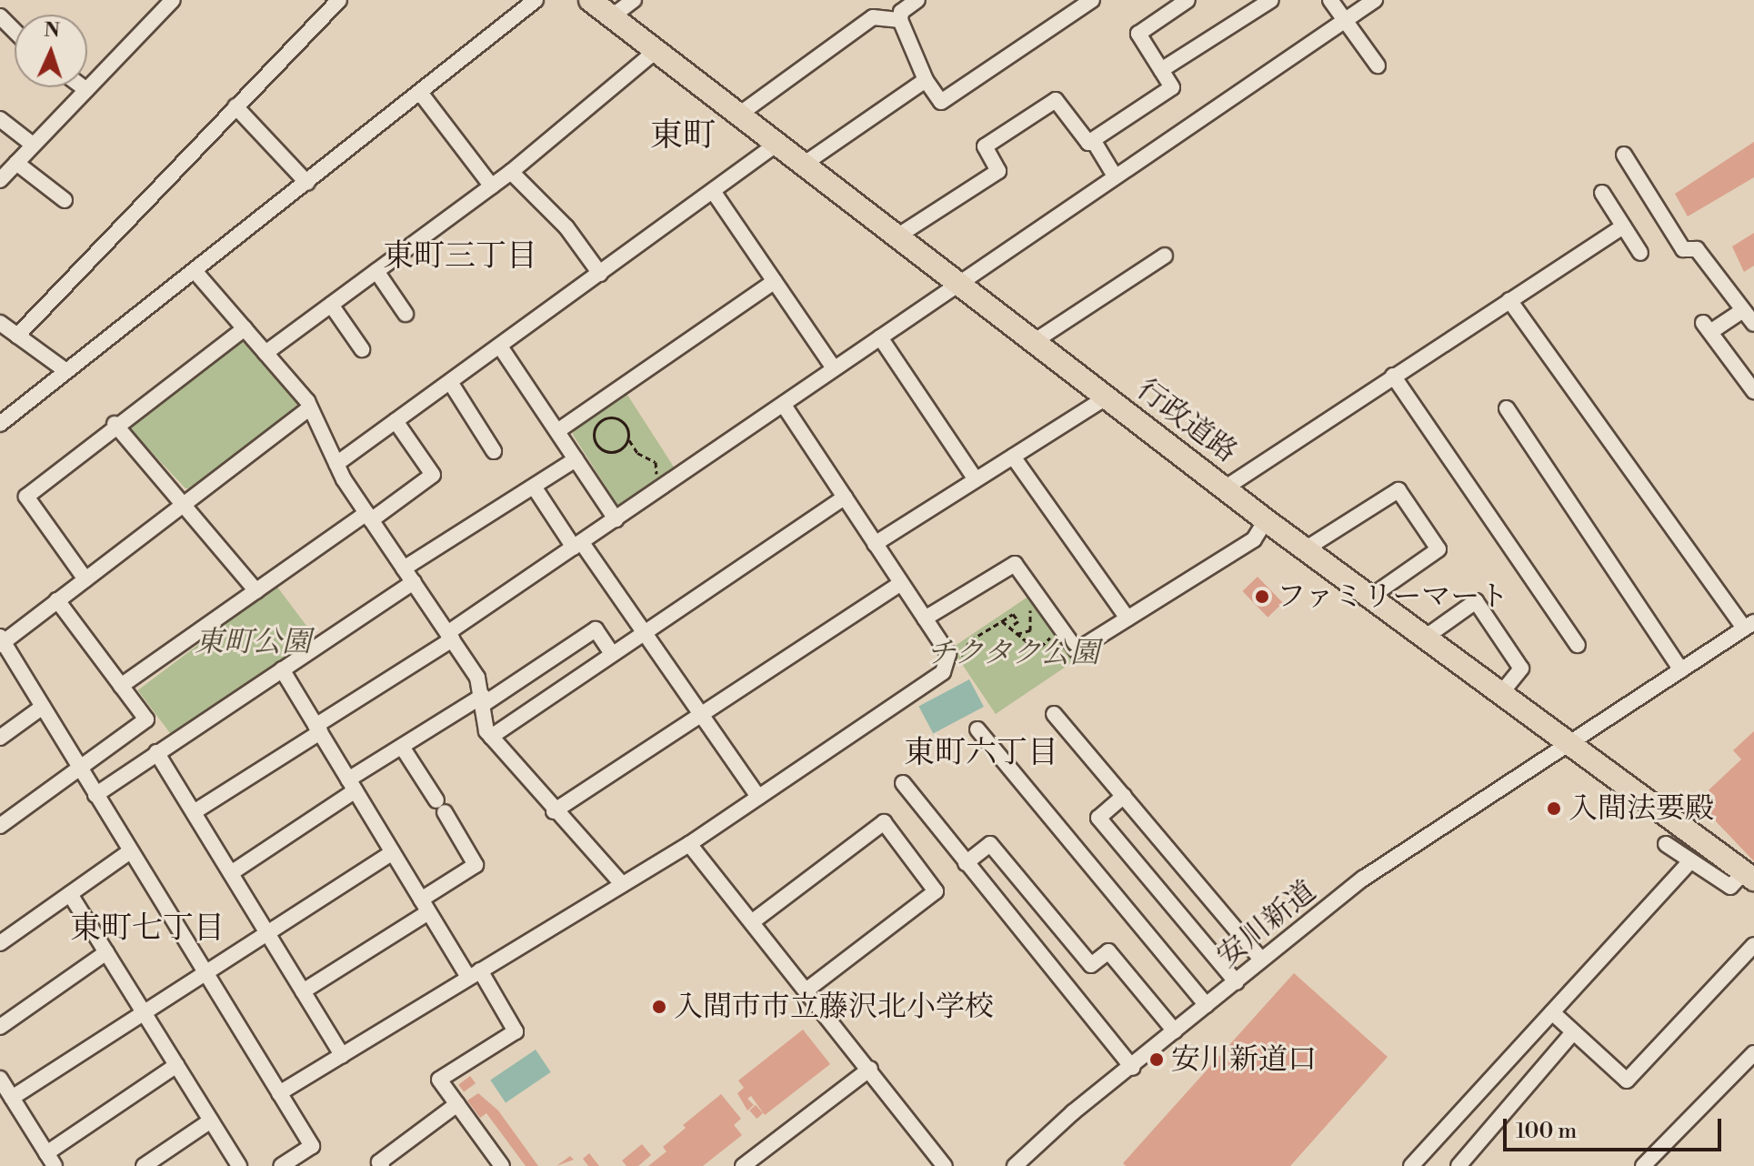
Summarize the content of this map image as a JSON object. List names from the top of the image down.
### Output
{
  "streets": {
    "highway": ["行政道路"],
    "street": ["安川新道"]
  },
  "crossings": [
    ["行政道路", "安川新道"]
  ],
  "districts": [
    "東町",
    "東町三丁目",
    "東町六丁目",
    "東町七丁目"
  ],
  "parks": ["東町公園", "チクタク公園"],
  "places": [
    "ファミリーマート",
    "入間法要殿",
    "入間市市立藤沢北小学校",
    "安川新道口"
  ],
  "scale_bar": "100 m",
  "north": "top"
}
